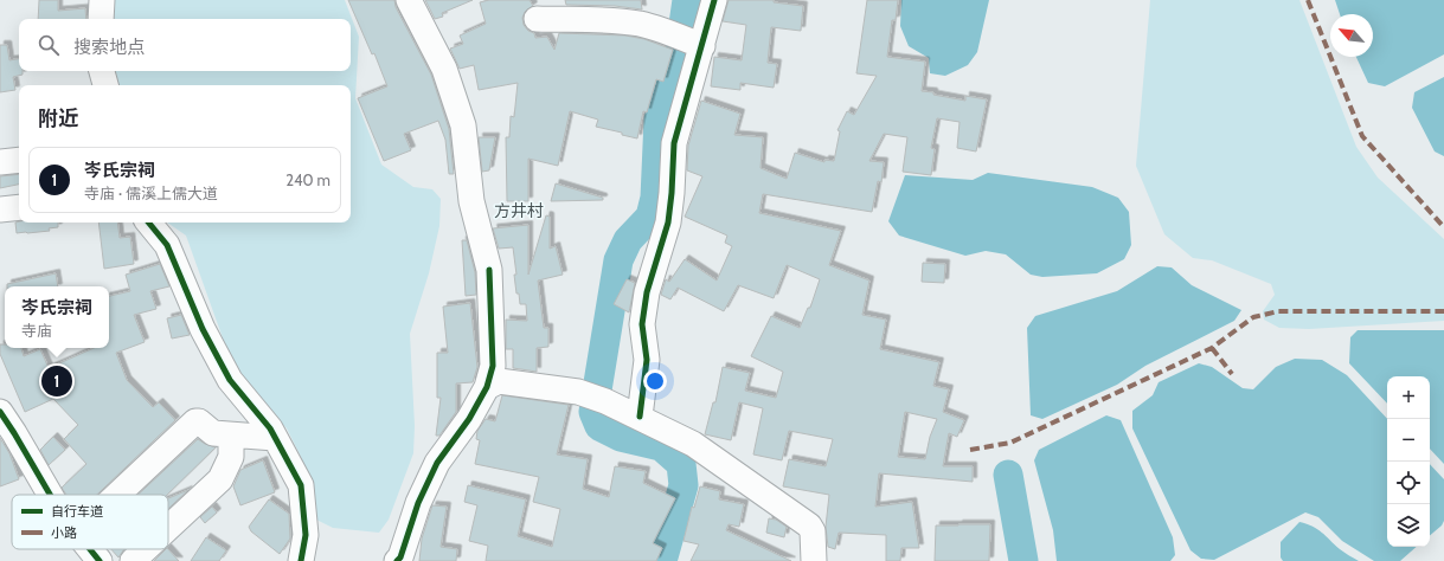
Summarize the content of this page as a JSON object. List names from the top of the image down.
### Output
{
  "districts": ["方井村"],
  "legend": ["自行车道", "小路"],
  "north": "top left",
  "page": {
    "search": "搜索地点",
    "heading": "附近",
    "list": [
      {
        "mark": "1",
        "name": "岑氏宗祠",
        "note": "寺庙 · 儒溪上儒大道",
        "value": "240 m"
      }
    ],
    "popup": ["岑氏宗祠", "寺庙"],
    "pins": "1",
    "map_buttons": ["+", "−"]
  }
}
